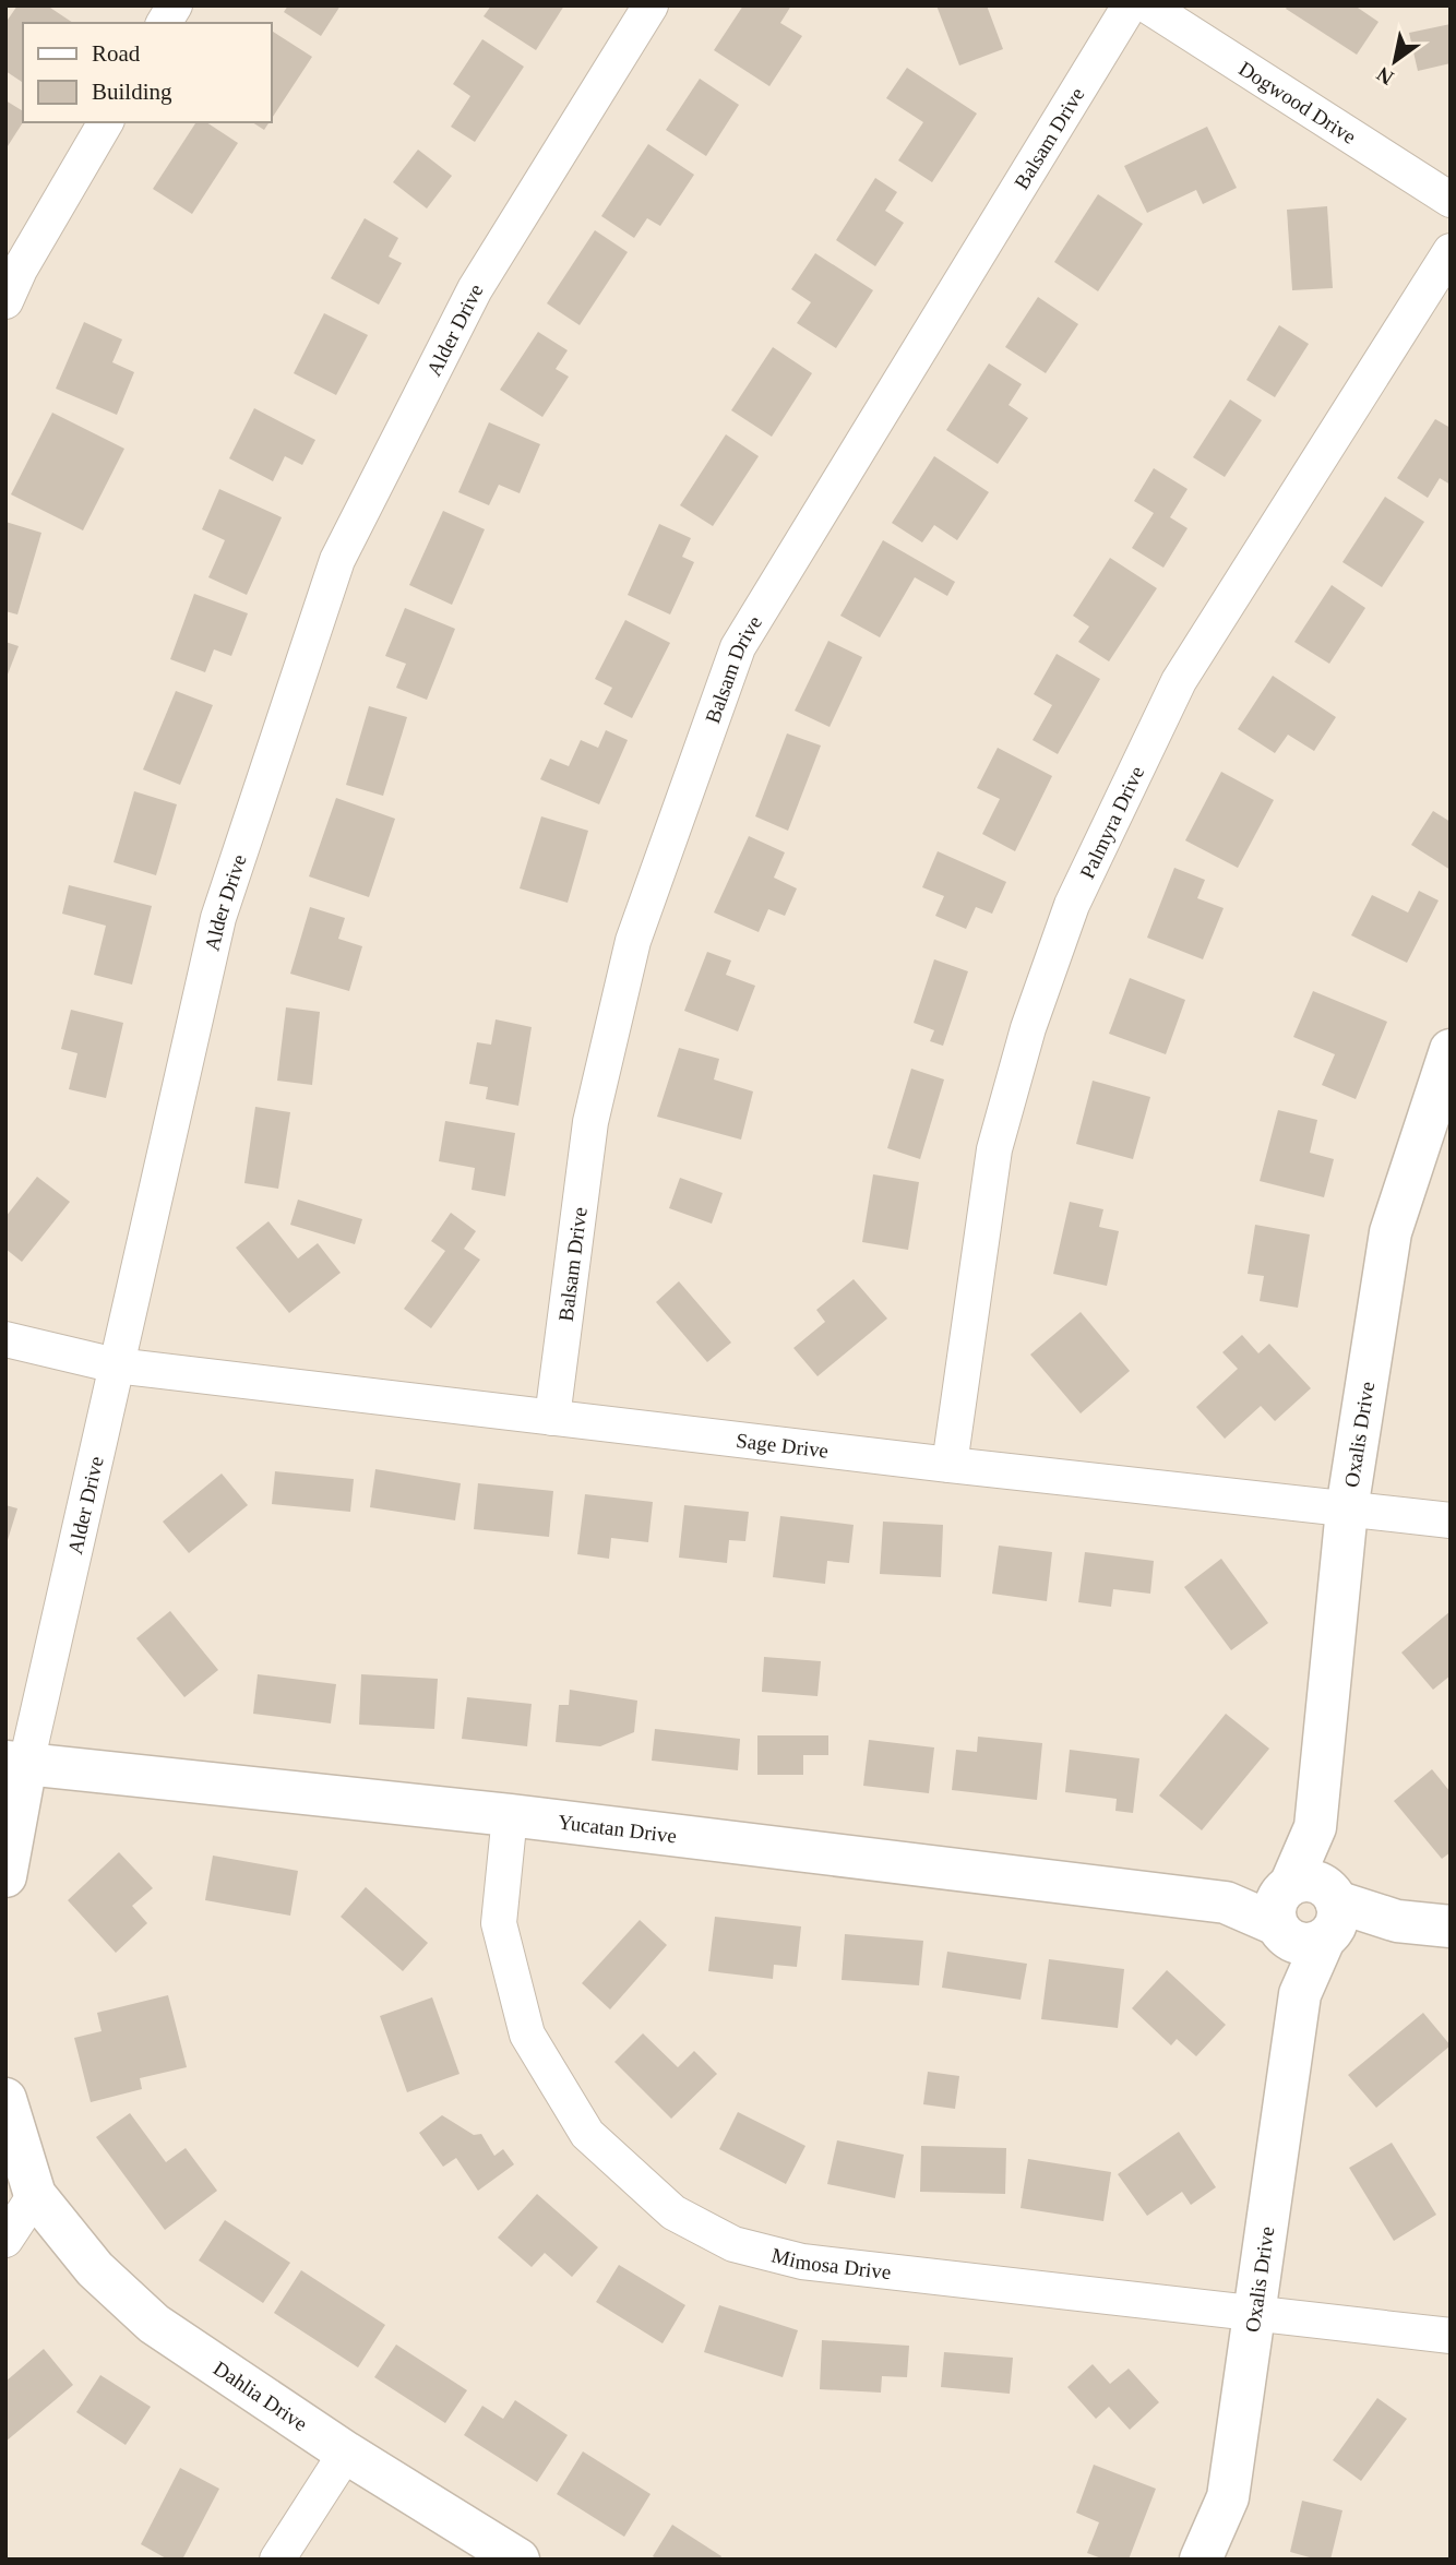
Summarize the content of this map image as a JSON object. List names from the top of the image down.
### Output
{
  "streets": {
    "street": [
      "Dogwood Drive",
      "Balsam Drive",
      "Alder Drive",
      "Palmyra Drive",
      "Oxalis Drive",
      "Sage Drive",
      "Yucatan Drive",
      "Mimosa Drive",
      "Dahlia Drive"
    ]
  },
  "crossings": [
    ["Balsam Drive", "Sage Drive"],
    ["Alder Drive", "Sage Drive"],
    ["Alder Drive", "Yucatan Drive"],
    ["Palmyra Drive", "Sage Drive"],
    ["Oxalis Drive", "Sage Drive"],
    ["Oxalis Drive", "Yucatan Drive"],
    ["Oxalis Drive", "Mimosa Drive"],
    ["Yucatan Drive", "Mimosa Drive"]
  ],
  "legend": ["Road", "Building"],
  "north": "bottom left"
}
